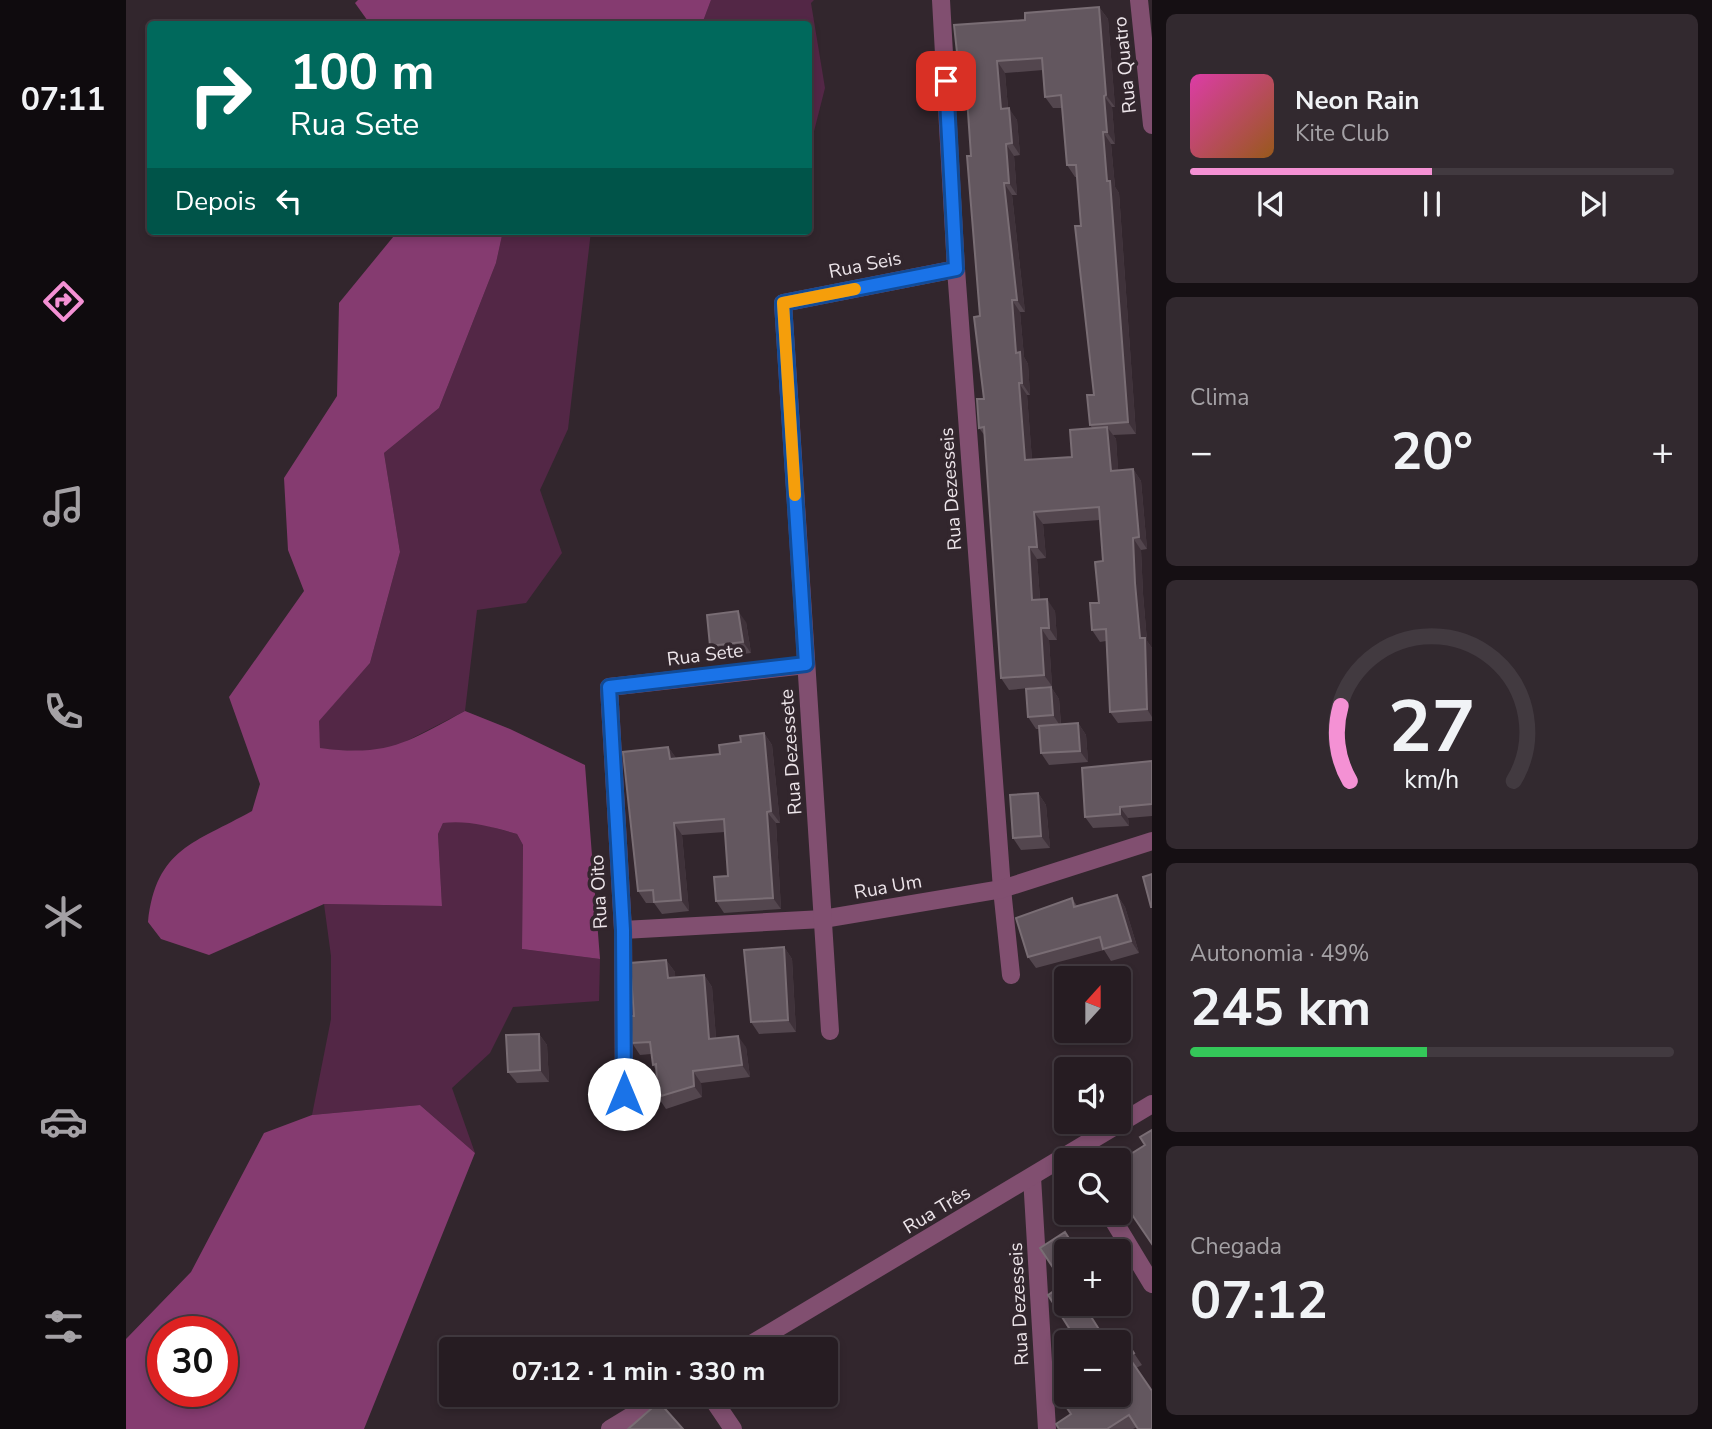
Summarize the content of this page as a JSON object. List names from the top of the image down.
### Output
{
  "streets": {
    "street": [
      "Rua Quatro",
      "Rua Seis",
      "Rua Dezesseis",
      "Rua Sete",
      "Rua Dezessete",
      "Rua Um",
      "Rua Oito",
      "Rua Três"
    ]
  },
  "crossings": [
    ["Rua Seis", "Rua Dezesseis"],
    ["Rua Seis", "Rua Dezessete"],
    ["Rua Dezesseis", "Rua Um"],
    ["Rua Dezesseis", "Rua Três"],
    ["Rua Sete", "Rua Dezessete"],
    ["Rua Sete", "Rua Oito"],
    ["Rua Dezessete", "Rua Um"],
    ["Rua Um", "Rua Oito"]
  ],
  "north": "top",
  "page": {
    "tabs": "07:11",
    "turn": ["100 m", "Rua Sete"],
    "song": ["Neon Rain", "Kite Club"],
    "then": "Depois",
    "tile": [
      "Clima",
      ["Autonomia · 49%", "245 km"],
      ["Chegada", "07:12"]
    ],
    "heat": ["−", "20°", "+"],
    "map_buttons": ["+", "−"],
    "limit": "30",
    "trip": "07:12 · 1 min · 330 m",
    "gauge": ["27", "km/h"]
  }
}
